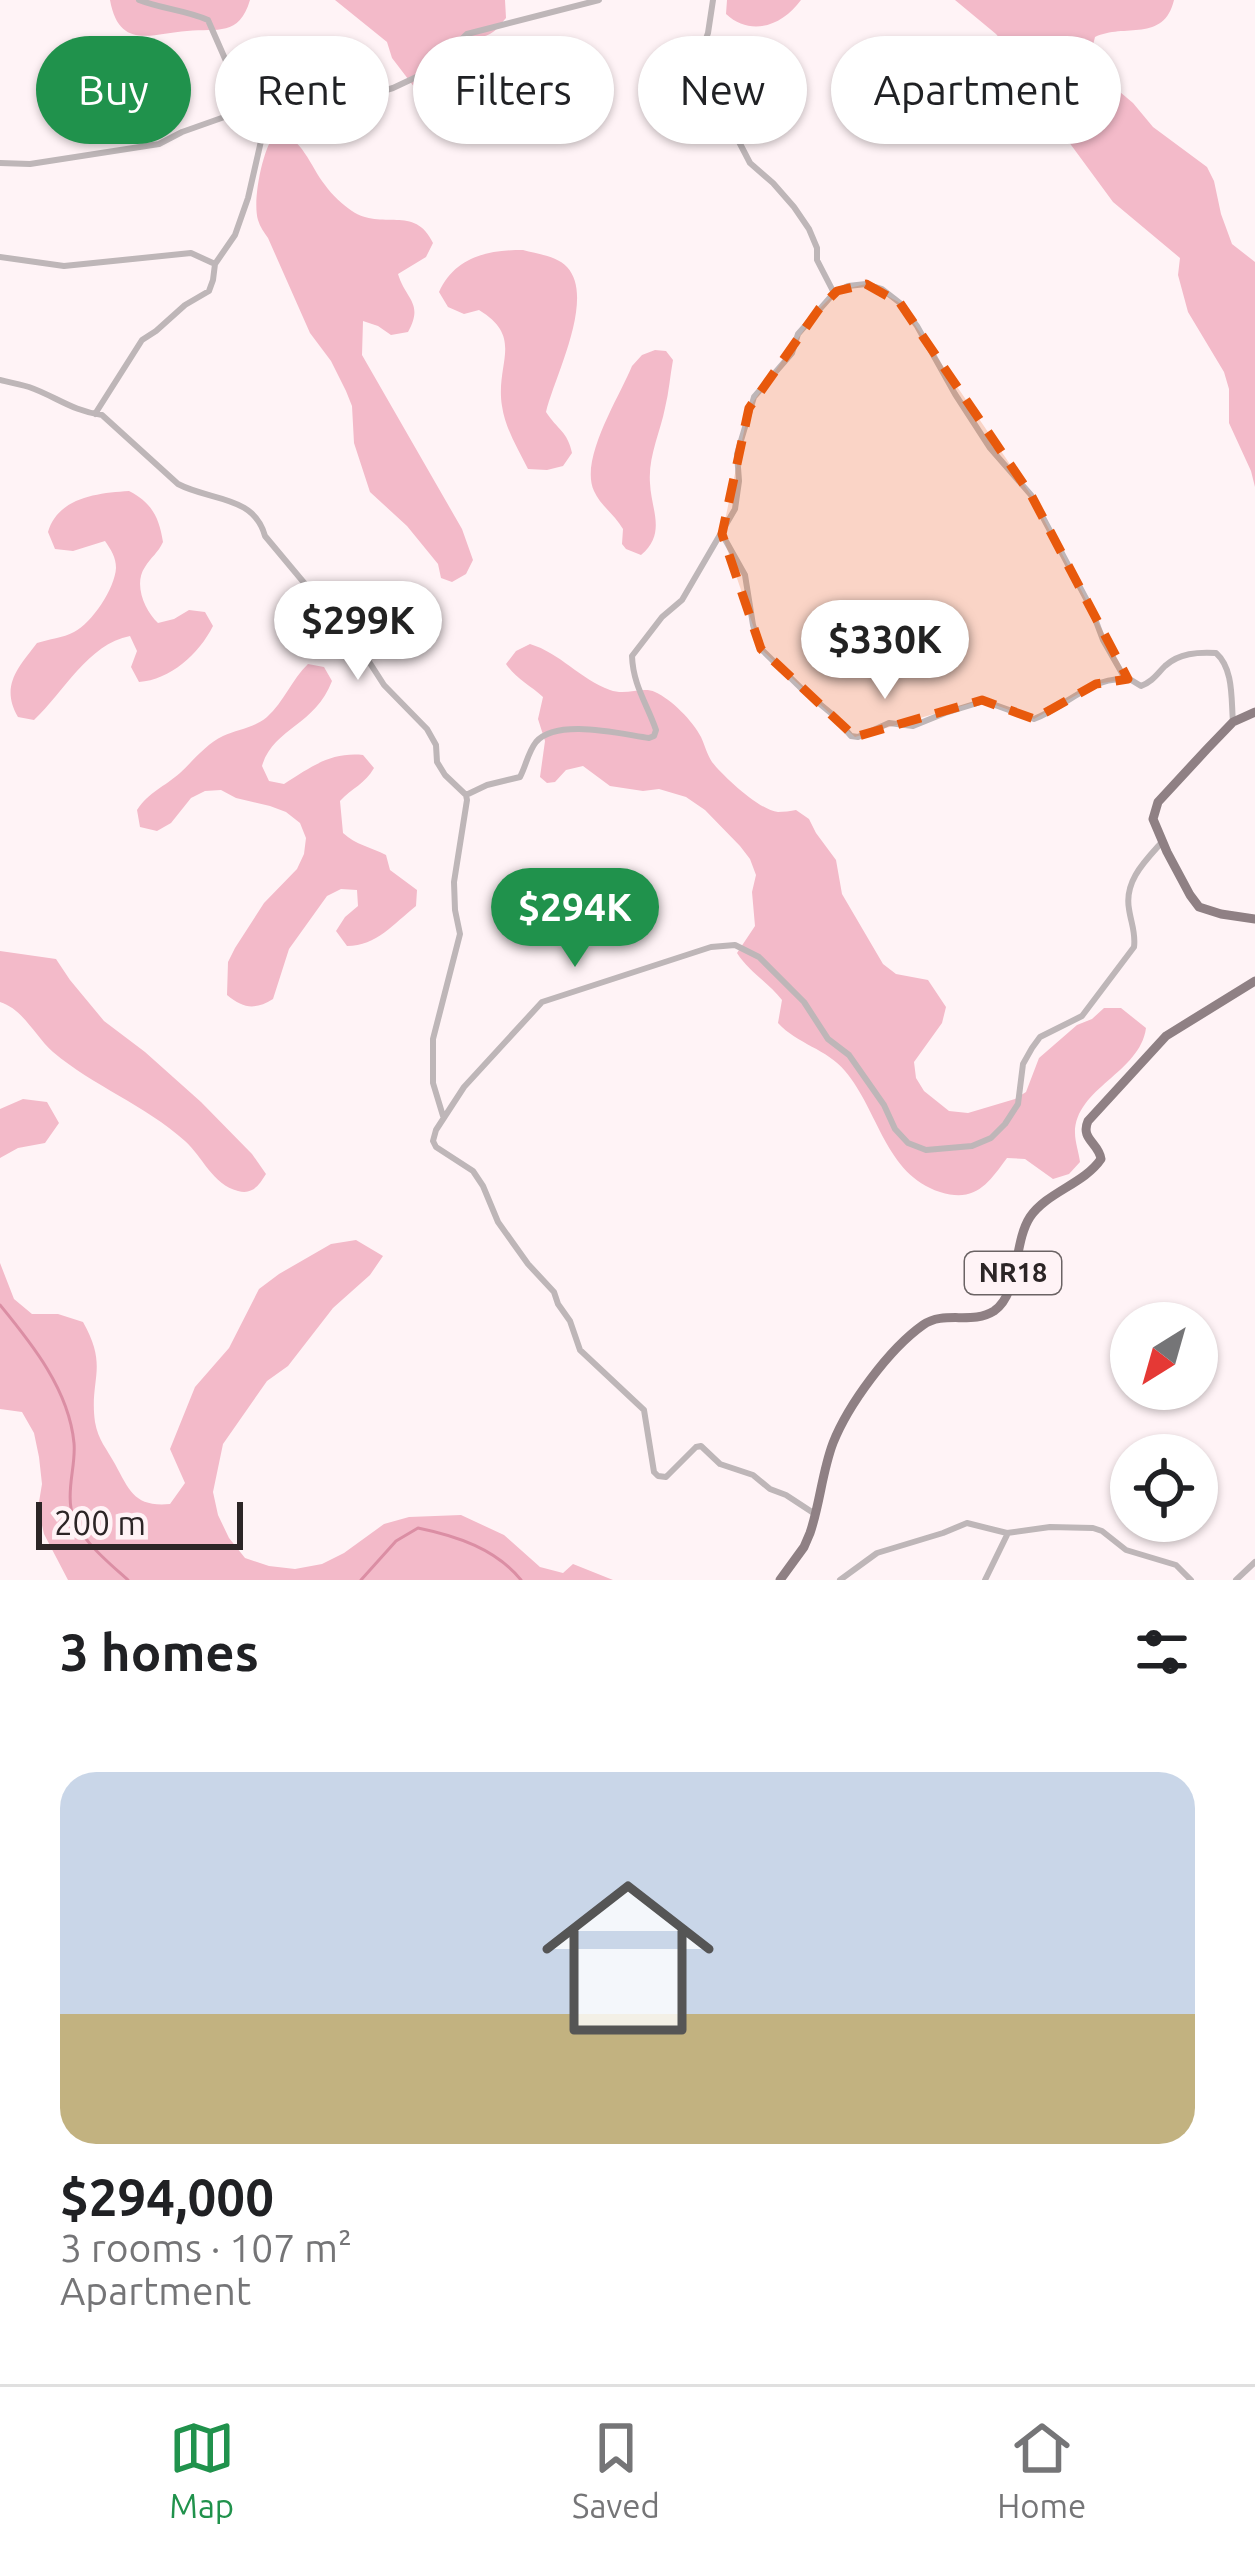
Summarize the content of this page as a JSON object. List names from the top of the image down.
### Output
{
  "streets": {
    "main road": ["NR18"]
  },
  "scale_bar": "200 m",
  "north": "bottom left",
  "page": {
    "chip": [
      "Buy",
      "Rent",
      "Filters",
      "New",
      "Apartment"
    ],
    "price": ["$299K", "$330K", "$294K"],
    "scale": "200 m",
    "heading": "3 homes",
    "list": [
      {
        "name": "$294,000",
        "note": "3 rooms · 107 m² · Apartment"
      }
    ],
    "tabs": ["Map", "Saved", "Home"]
  }
}
